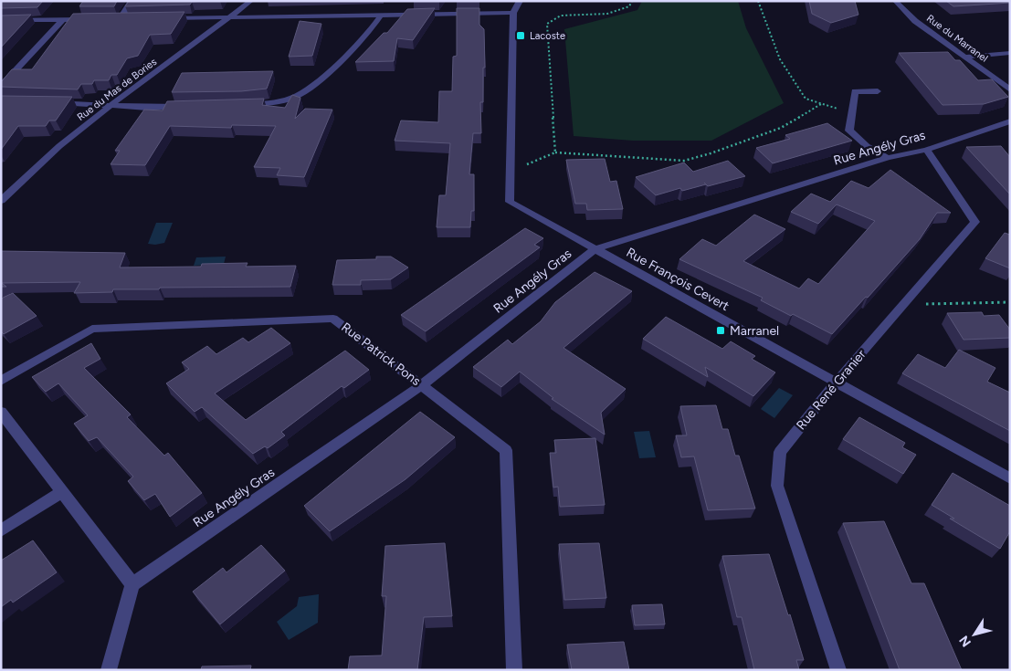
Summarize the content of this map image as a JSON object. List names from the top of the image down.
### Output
{
  "streets": {
    "street": [
      "Rue du Marranel",
      "Rue du Mas de Bories",
      "Rue Angély Gras",
      "Rue François Cevert",
      "Rue Patrick Pons",
      "Rue René Granier"
    ]
  },
  "crossings": [
    ["Rue Angély Gras", "Rue François Cevert"],
    ["Rue Angély Gras", "Rue Patrick Pons"],
    ["Rue Angély Gras", "Rue René Granier"],
    ["Rue François Cevert", "Rue René Granier"]
  ],
  "places": {
    "transit": ["Lacoste", "Marranel"]
  },
  "north": "bottom left"
}
